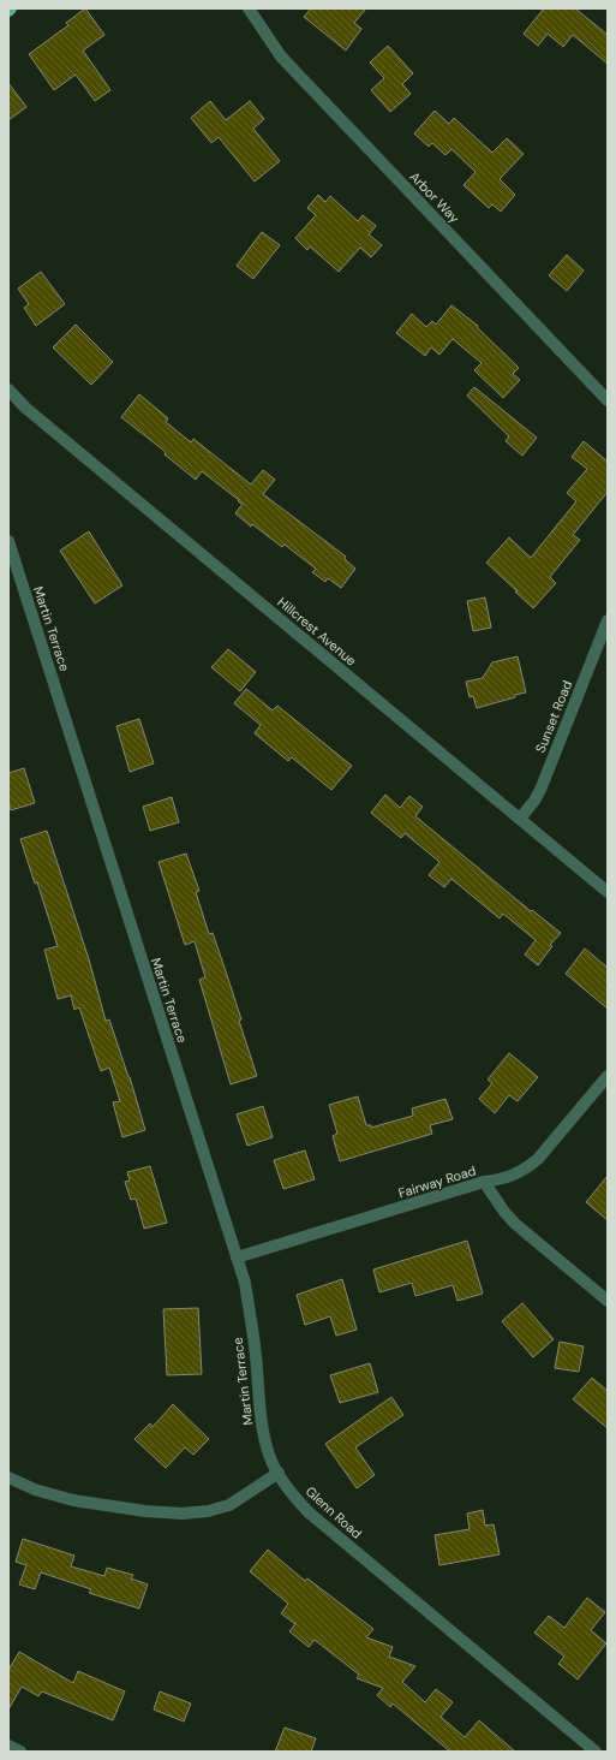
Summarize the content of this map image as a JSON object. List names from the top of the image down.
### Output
{
  "streets": {
    "street": [
      "Arbor Way",
      "Martin Terrace",
      "Hillcrest Avenue",
      "Sunset Road",
      "Fairway Road",
      "Glenn Road"
    ]
  },
  "crossings": [
    ["Martin Terrace", "Fairway Road"],
    ["Martin Terrace", "Glenn Road"],
    ["Hillcrest Avenue", "Sunset Road"]
  ]
}
